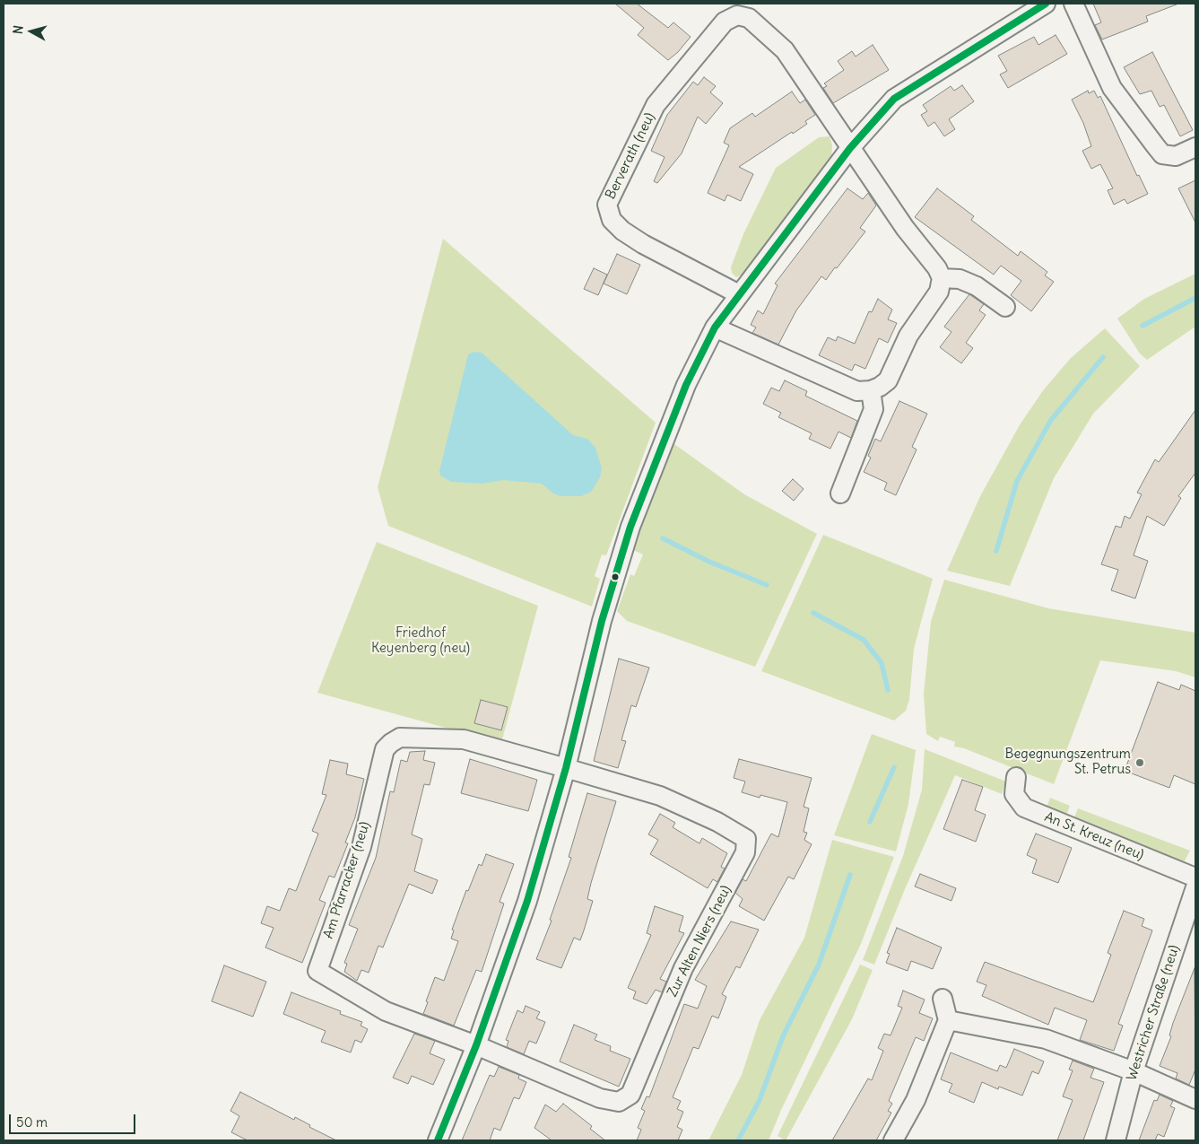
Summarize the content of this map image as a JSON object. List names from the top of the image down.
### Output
{
  "streets": {
    "street": [
      "Berverath (neu)",
      "An St. Kreuz (neu)",
      "Am Pfarracker (neu)",
      "Zur Alten Niers (neu)",
      "Westricher Straße (neu)"
    ]
  },
  "crossings": [
    ["Am Pfarracker (neu)", "Zur Alten Niers (neu)"]
  ],
  "parks": ["Friedhof Keyenberg (neu)"],
  "places": ["Begegnungszentrum St. Petrus"],
  "scale_bar": "50 m",
  "north": "left"
}
